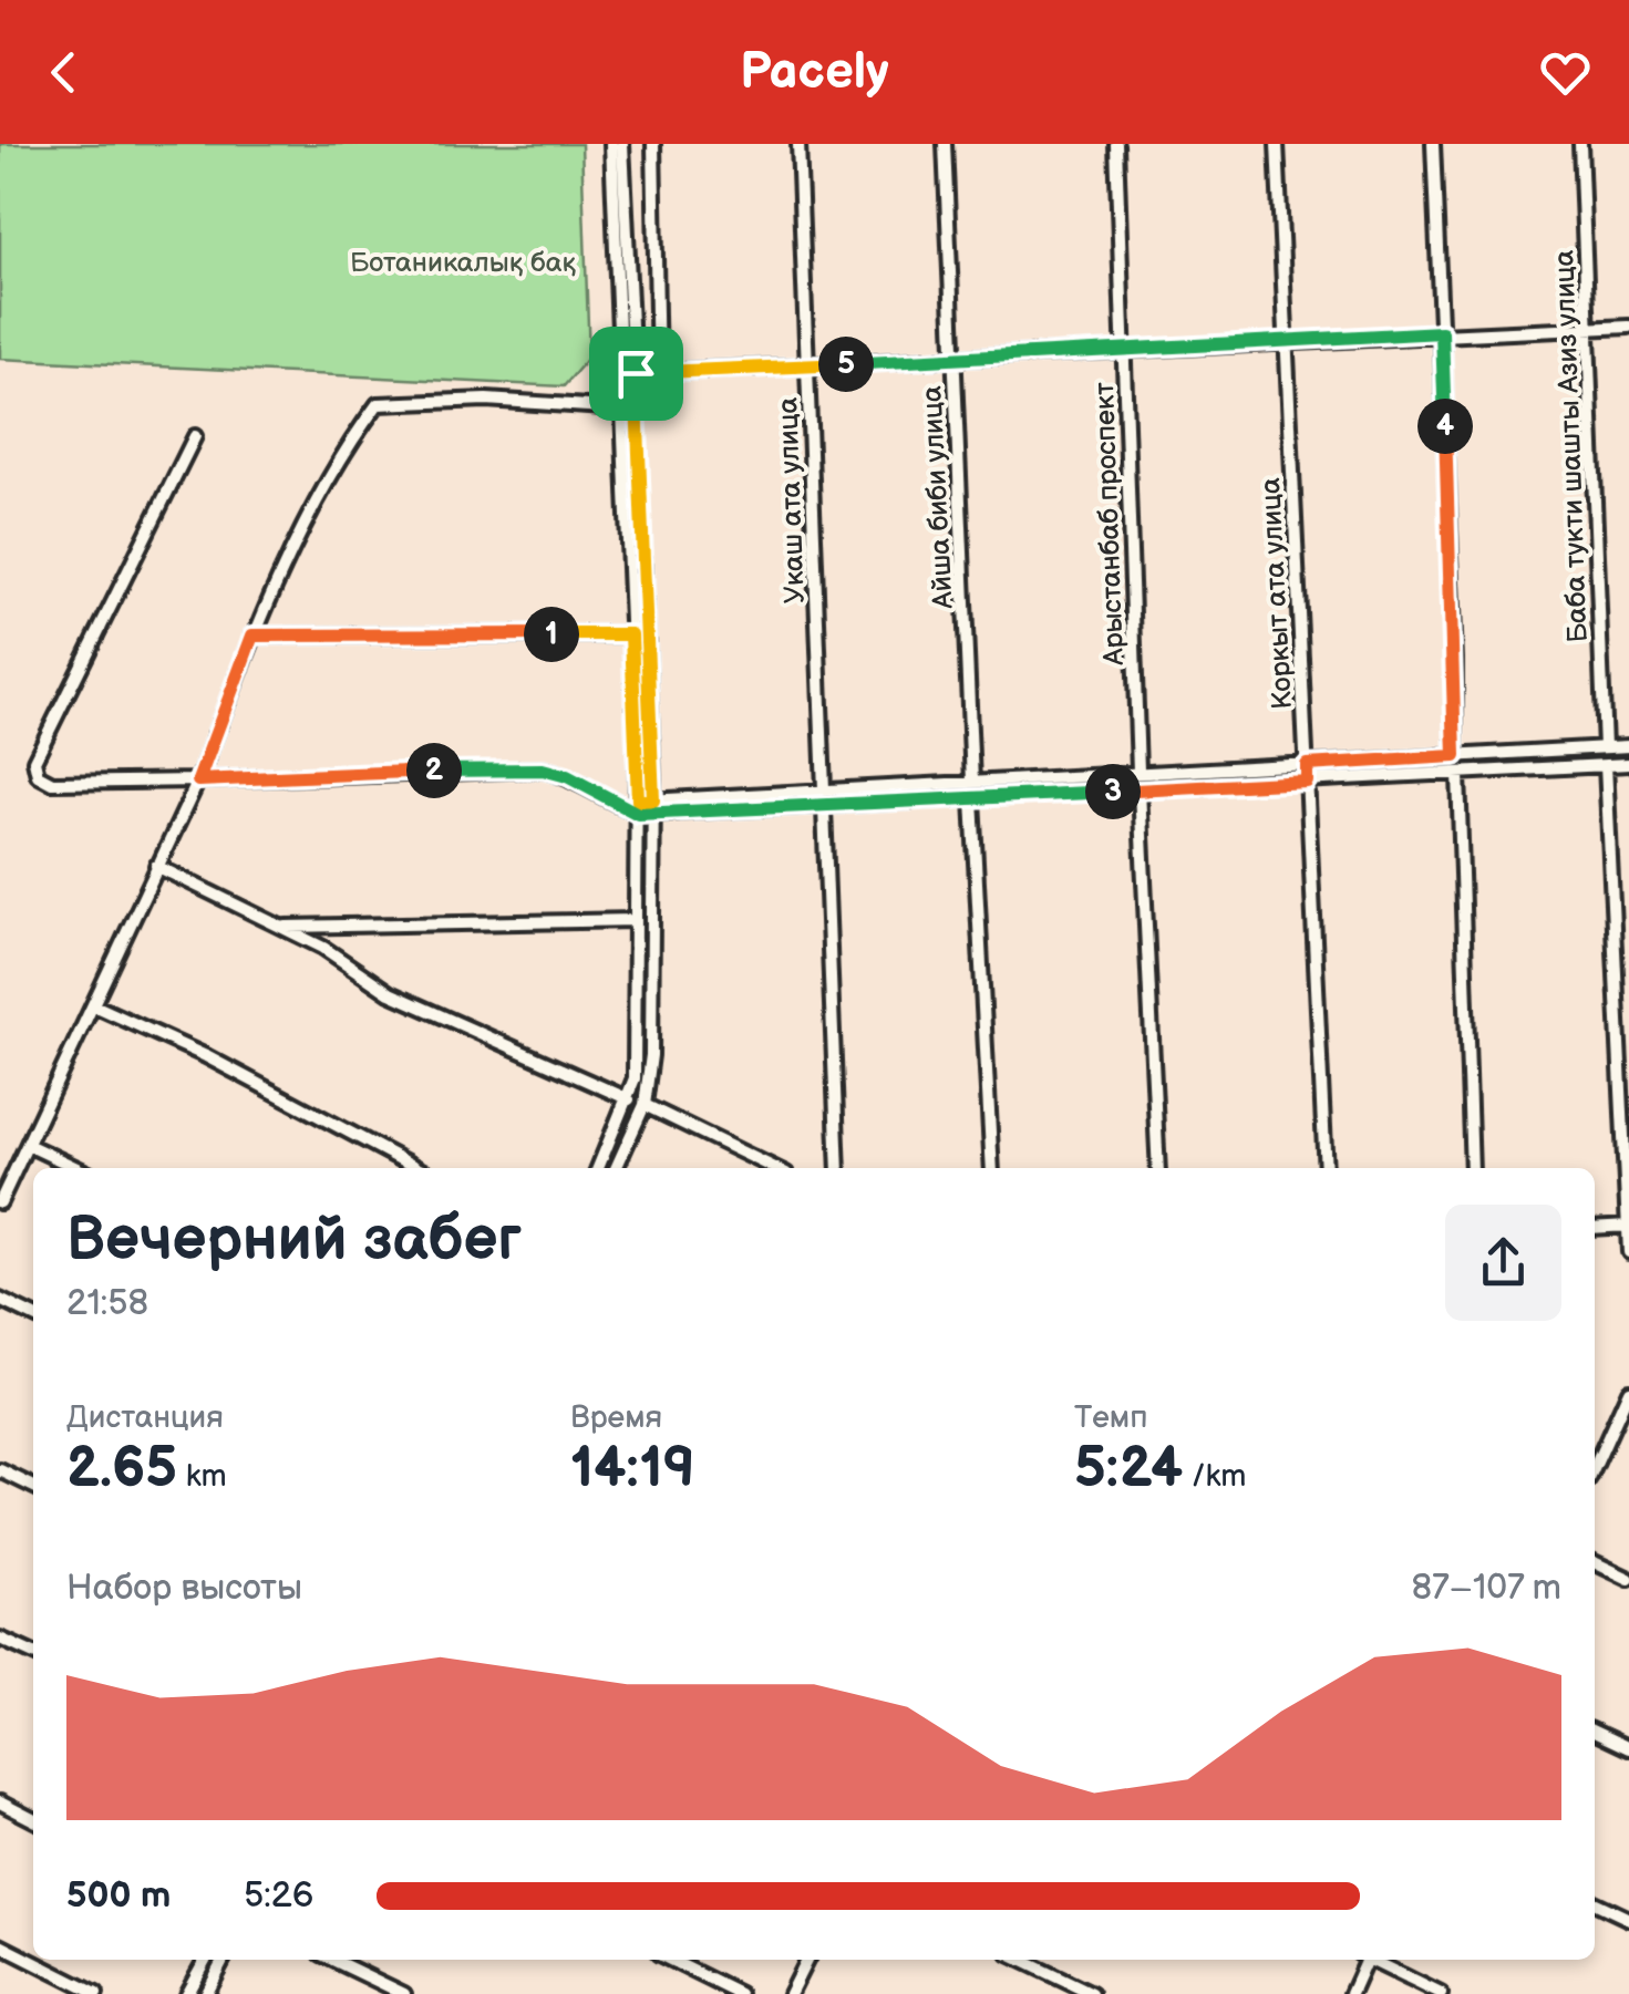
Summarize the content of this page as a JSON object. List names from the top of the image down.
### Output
{
  "streets": {
    "street": [
      "Баба тукти шашты Азиз улица",
      "Айша биби улица",
      "Укаш ата улица",
      "Арыстанбаб проспект",
      "Коркыт ата улица"
    ]
  },
  "parks": ["Ботаникалық бақ"],
  "page": {
    "header": "Pacely",
    "pins": [
      "5",
      "4",
      "1",
      "2",
      "3"
    ],
    "heading": ["Вечерний забег", "21:58"],
    "stats": [
      ["Дистанция", "2.65 km"],
      ["Время", "14:19"],
      ["Темп", "5:24 /km"]
    ],
    "chart": ["Набор высоты", "87–107 m"],
    "list": [
      {
        "name": "500 m",
        "note": "5:26"
      }
    ]
  }
}
